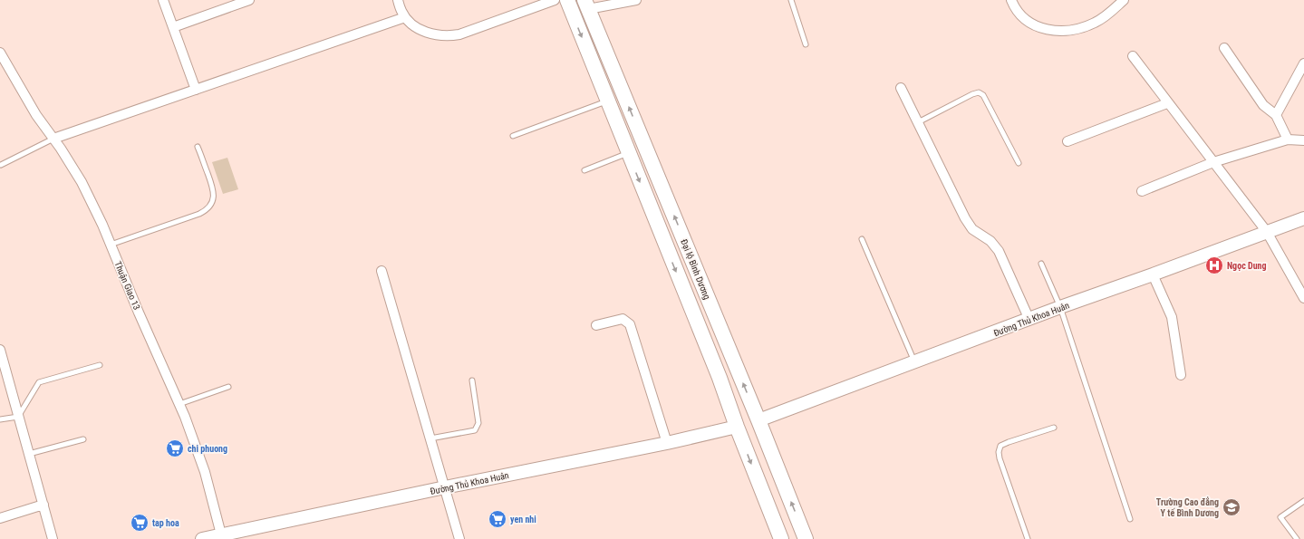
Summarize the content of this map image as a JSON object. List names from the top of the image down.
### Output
{
  "streets": {
    "highway": ["Đại lộ Bình Dương"],
    "main road": ["Đường Thủ Khoa Huân"],
    "street": ["Thuận Giao 13"]
  },
  "crossings": [
    ["Đại lộ Bình Dương", "Đường Thủ Khoa Huân"],
    ["Thuận Giao 13", "Đường Thủ Khoa Huân"]
  ],
  "places": {
    "hospital": ["Ngọc Dung"],
    "supermarket": ["chi phuong", "yen nhi", "tap hoa"],
    "school or university": ["Trường Cao đẳng Y tế Bình Dương"]
  }
}
